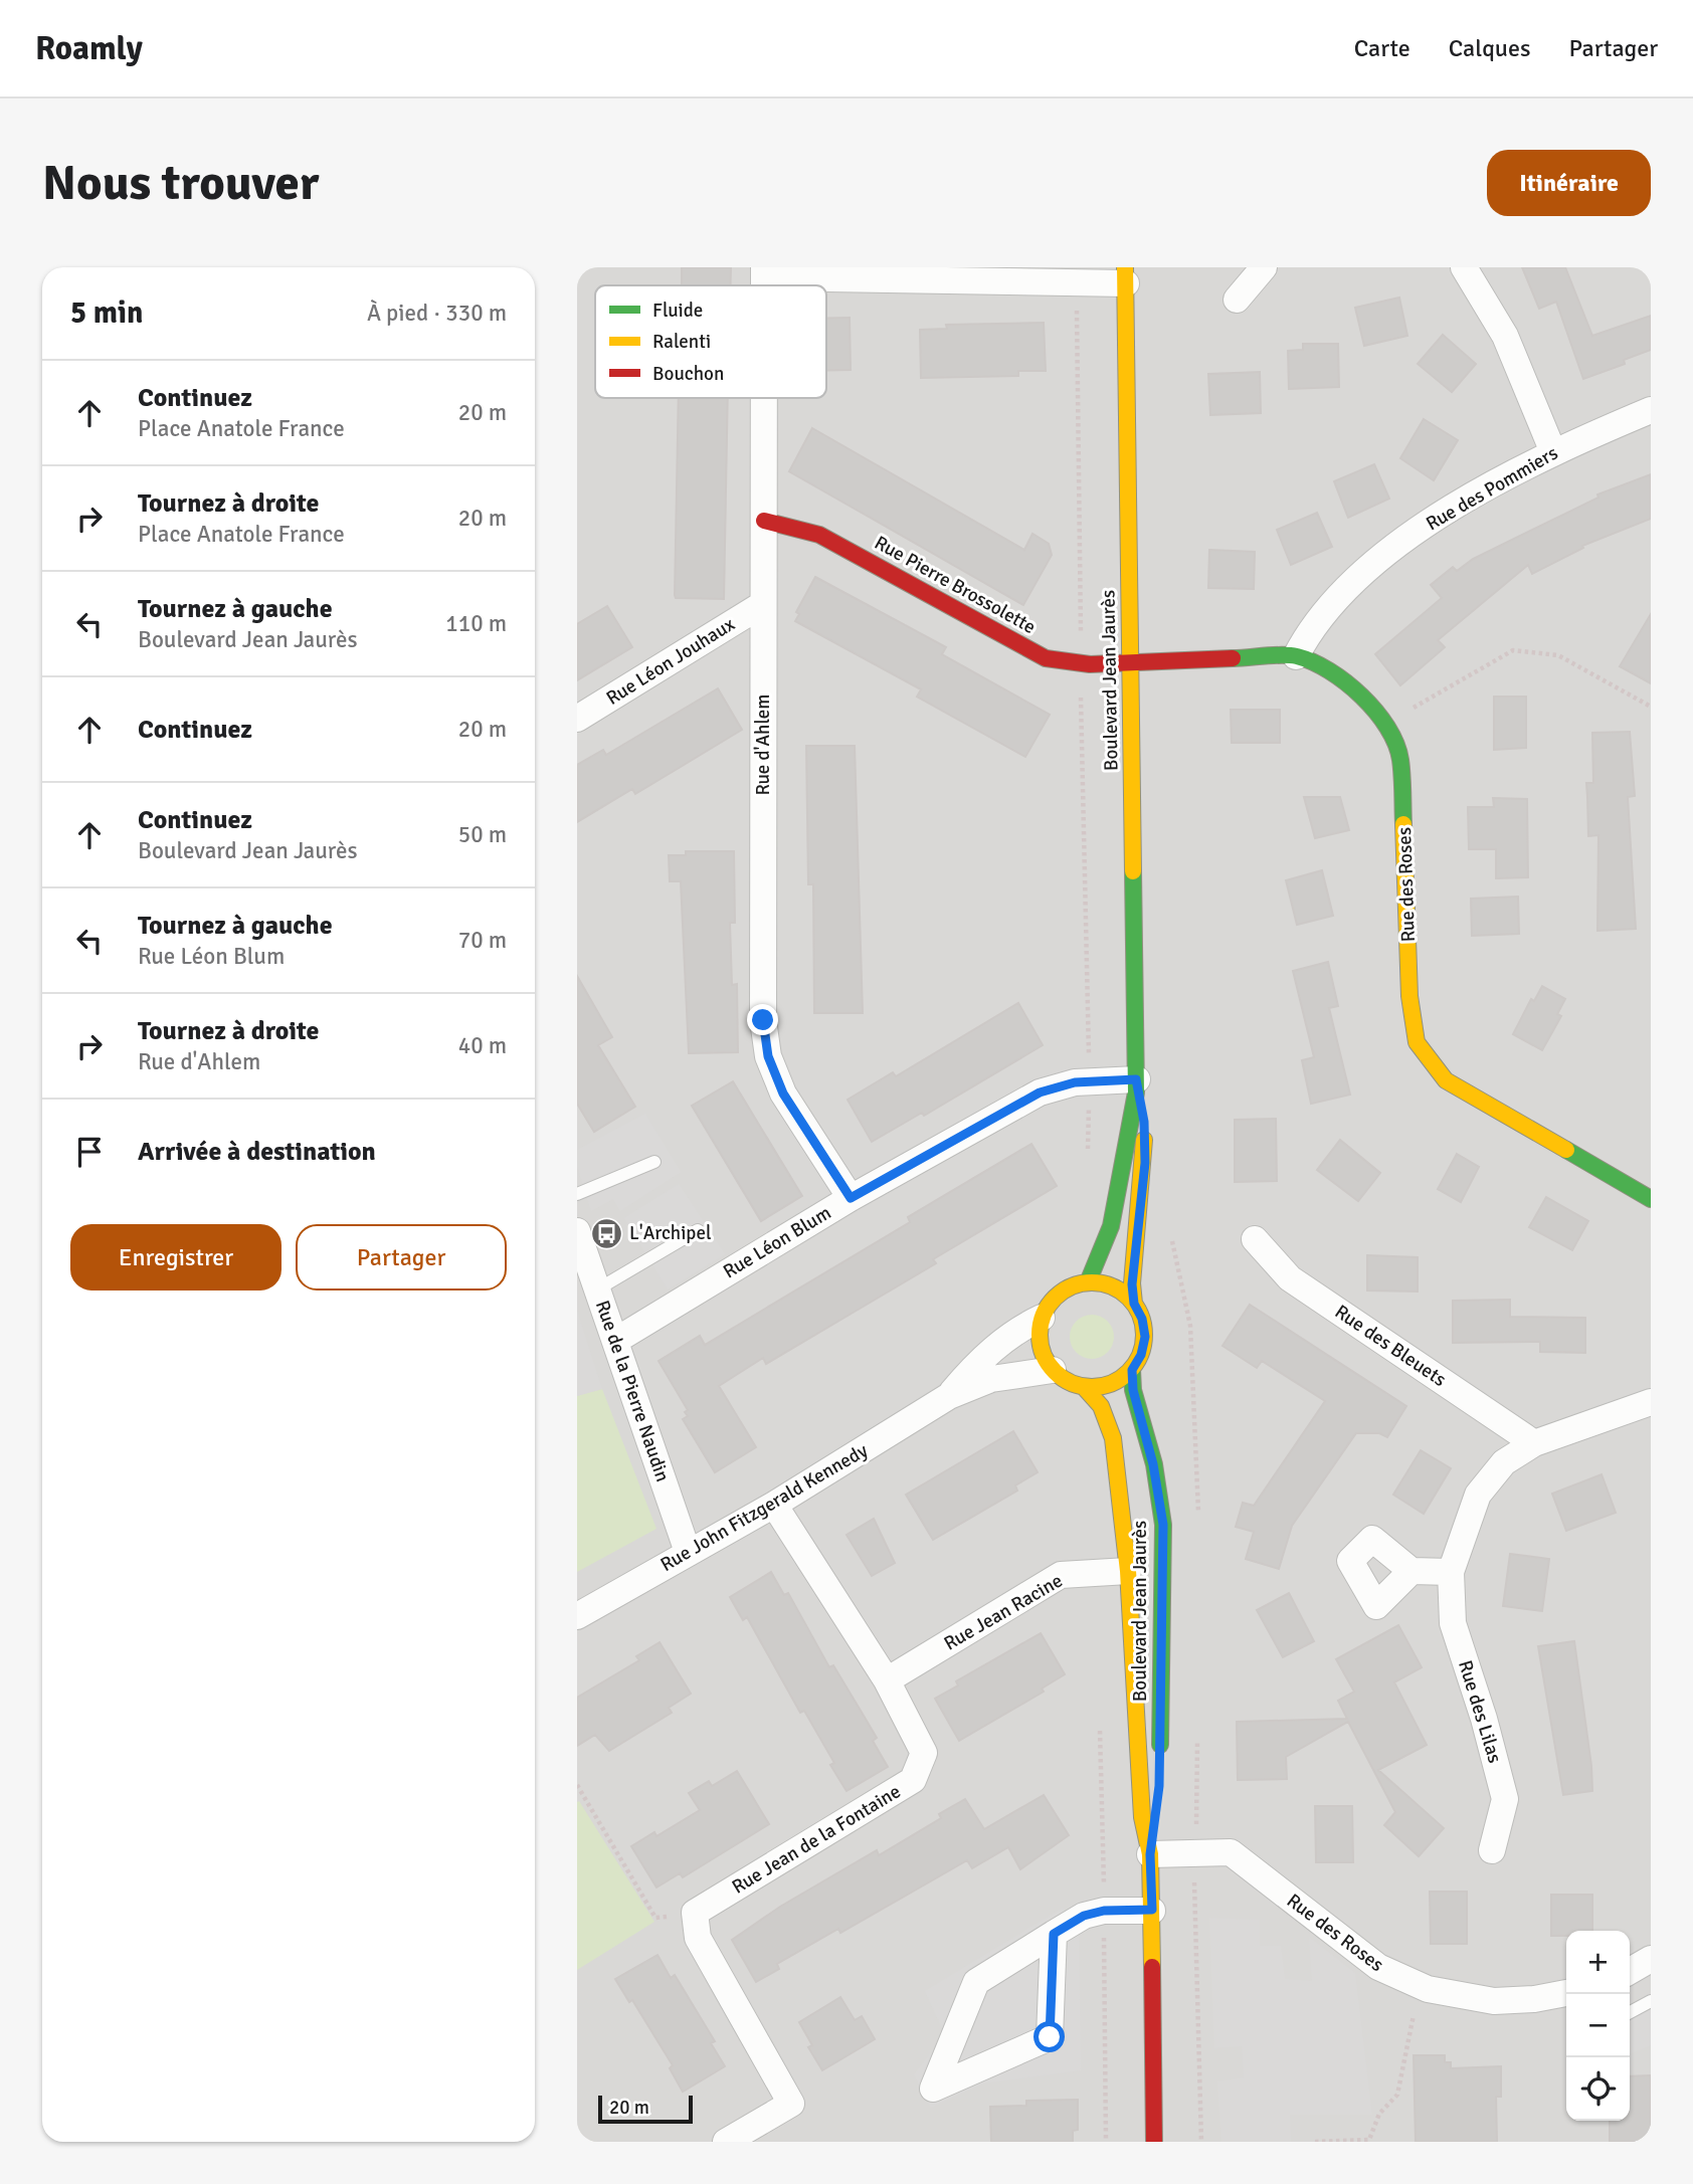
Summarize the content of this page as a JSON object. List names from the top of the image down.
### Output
{
  "streets": {
    "street": [
      "Rue des Pommiers",
      "Rue Pierre Brossolette",
      "Rue Léon Jouhaux",
      "Boulevard Jean Jaurès",
      "Rue d'Ahlem",
      "Rue des Roses",
      "Rue Léon Blum",
      "Rue des Bleuets",
      "Rue de la Pierre Naudin",
      "Rue John Fitzgerald Kennedy",
      "Rue Jean Racine",
      "Rue des Lilas",
      "Rue Jean de la Fontaine"
    ]
  },
  "crossings": [
    ["Rue des Pommiers", "Rue des Roses"],
    ["Rue Pierre Brossolette", "Boulevard Jean Jaurès"],
    ["Rue Pierre Brossolette", "Rue d'Ahlem"],
    ["Rue Pierre Brossolette", "Rue des Roses"],
    ["Rue Léon Jouhaux", "Rue d'Ahlem"],
    ["Boulevard Jean Jaurès", "Rue des Roses"],
    ["Boulevard Jean Jaurès", "Rue Léon Blum"],
    ["Boulevard Jean Jaurès", "Rue John Fitzgerald Kennedy"],
    ["Boulevard Jean Jaurès", "Rue Jean Racine"],
    ["Rue d'Ahlem", "Rue Léon Blum"],
    ["Rue Léon Blum", "Rue de la Pierre Naudin"],
    ["Rue des Bleuets", "Rue des Lilas"],
    ["Rue de la Pierre Naudin", "Rue John Fitzgerald Kennedy"],
    ["Rue John Fitzgerald Kennedy", "Rue Jean de la Fontaine"],
    ["Rue Jean Racine", "Rue Jean de la Fontaine"]
  ],
  "places": {
    "bus stop": ["L'Archipel"]
  },
  "legend": ["Fluide", "Ralenti", "Bouchon"],
  "scale_bar": "20 m",
  "page": {
    "header": "Roamly",
    "nav": ["Carte", "Calques", "Partager"],
    "buttons": [
      "Itinéraire",
      ["Enregistrer", "Partager"]
    ],
    "title": "Nous trouver",
    "heading": ["5 min", "À pied · 330 m"],
    "list": [
      ["Continuez", "Place Anatole France", "20 m"],
      ["Tournez à droite", "Place Anatole France", "20 m"],
      ["Tournez à gauche", "Boulevard Jean Jaurès", "110 m"],
      ["Continuez", "20 m"],
      ["Continuez", "Boulevard Jean Jaurès", "50 m"],
      ["Tournez à gauche", "Rue Léon Blum", "70 m"],
      ["Tournez à droite", "Rue d'Ahlem", "40 m"],
      "Arrivée à destination"
    ],
    "map_buttons": ["+", "−"],
    "scale": "20 m"
  }
}
